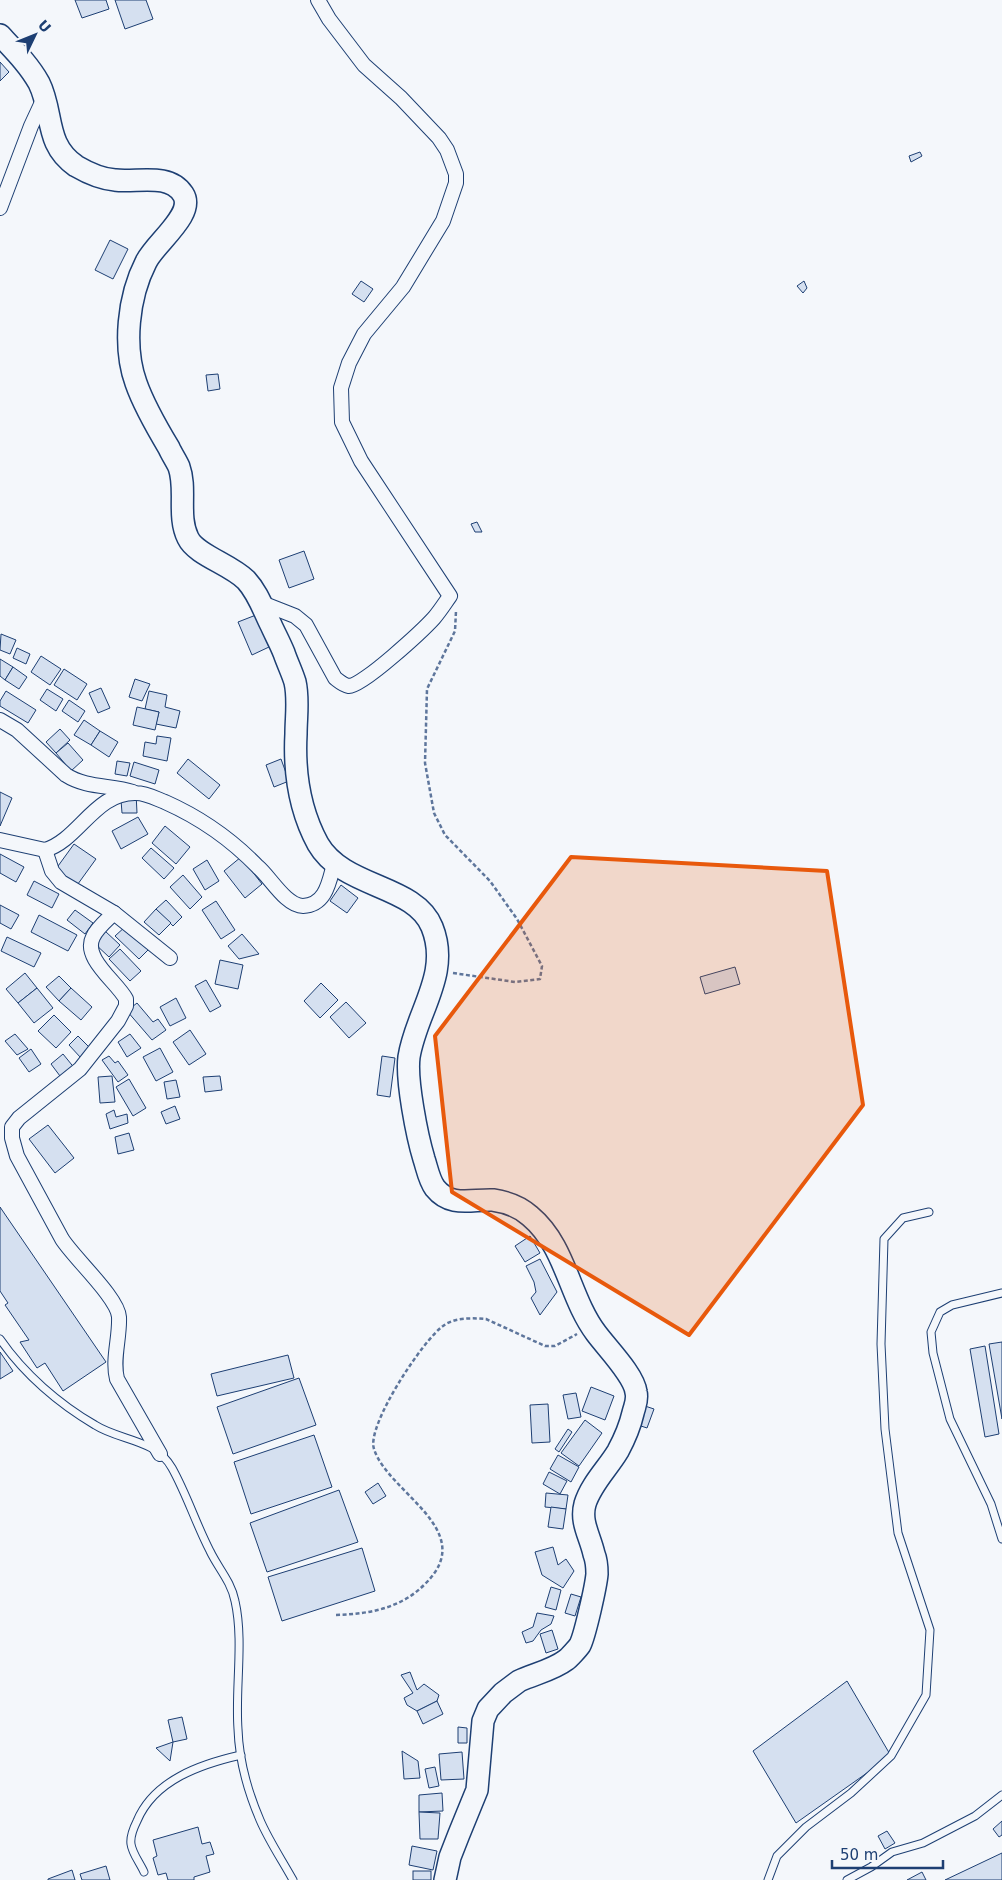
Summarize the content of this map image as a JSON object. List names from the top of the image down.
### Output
{
  "scale_bar": "50 m",
  "north": "top right"
}
